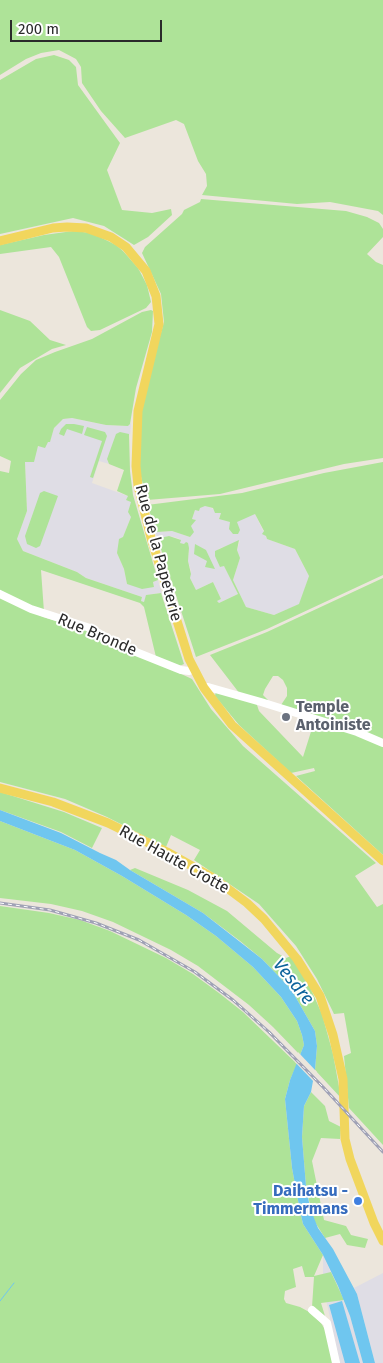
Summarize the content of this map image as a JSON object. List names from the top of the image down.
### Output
{
  "streets": {
    "main road": ["Rue de la Papeterie", "Rue Haute Crotte"],
    "street": ["Rue Bronde"]
  },
  "crossings": [
    ["Rue de la Papeterie", "Rue Bronde"]
  ],
  "water": ["Vesdre"],
  "places": ["Temple Antoiniste", "Daihatsu - Timmermans"],
  "scale_bar": "200 m"
}
